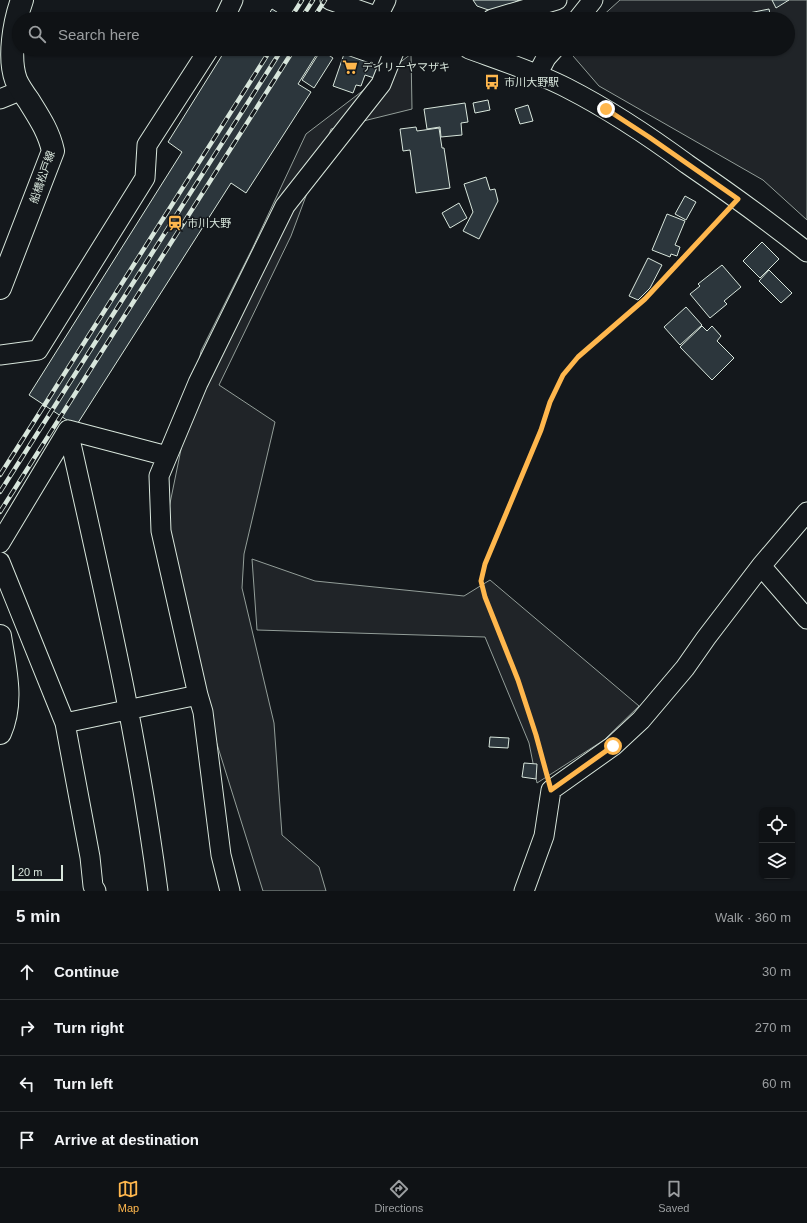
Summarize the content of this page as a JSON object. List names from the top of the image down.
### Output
{
  "streets": {
    "main road": ["船橋松戸線"]
  },
  "places": {
    "supermarket": ["デイリーヤマザキ"],
    "bus stop": ["市川大野駅"],
    "station": ["市川大野"]
  },
  "scale_bar": "20 m",
  "page": {
    "search": "Search here",
    "scale": "20 m",
    "heading": ["5 min", "Walk · 360 m"],
    "list": [
      ["Continue", "30 m"],
      ["Turn right", "270 m"],
      ["Turn left", "60 m"],
      "Arrive at destination"
    ],
    "nav": ["Map", "Directions", "Saved"]
  }
}
